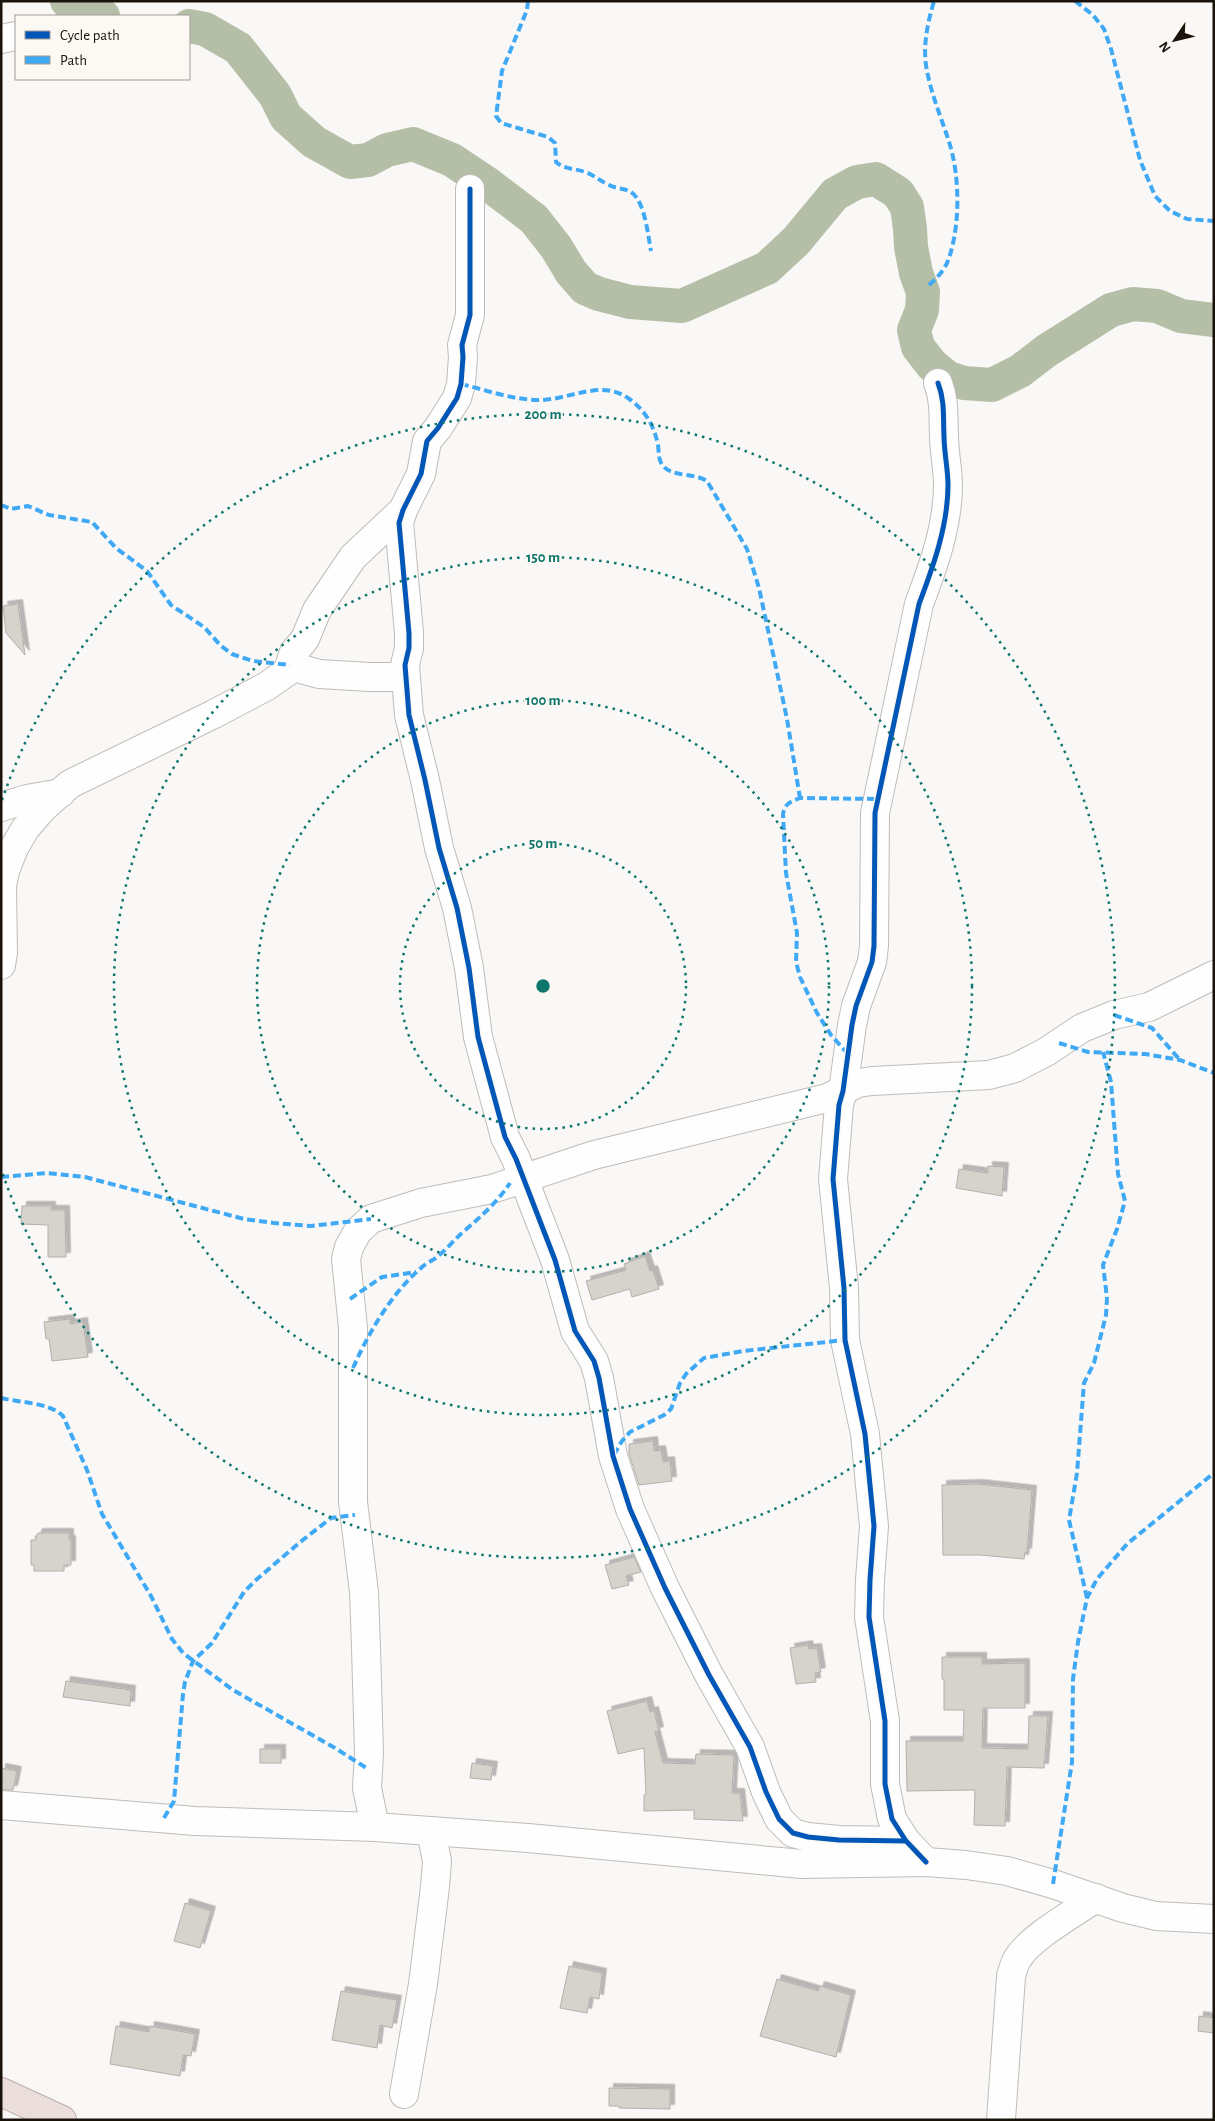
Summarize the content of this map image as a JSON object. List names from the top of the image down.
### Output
{
  "legend": ["Cycle path", "Path"],
  "north": "bottom left",
  "rings": [
    "200 m",
    "150 m",
    "100 m",
    "50 m"
  ]
}
